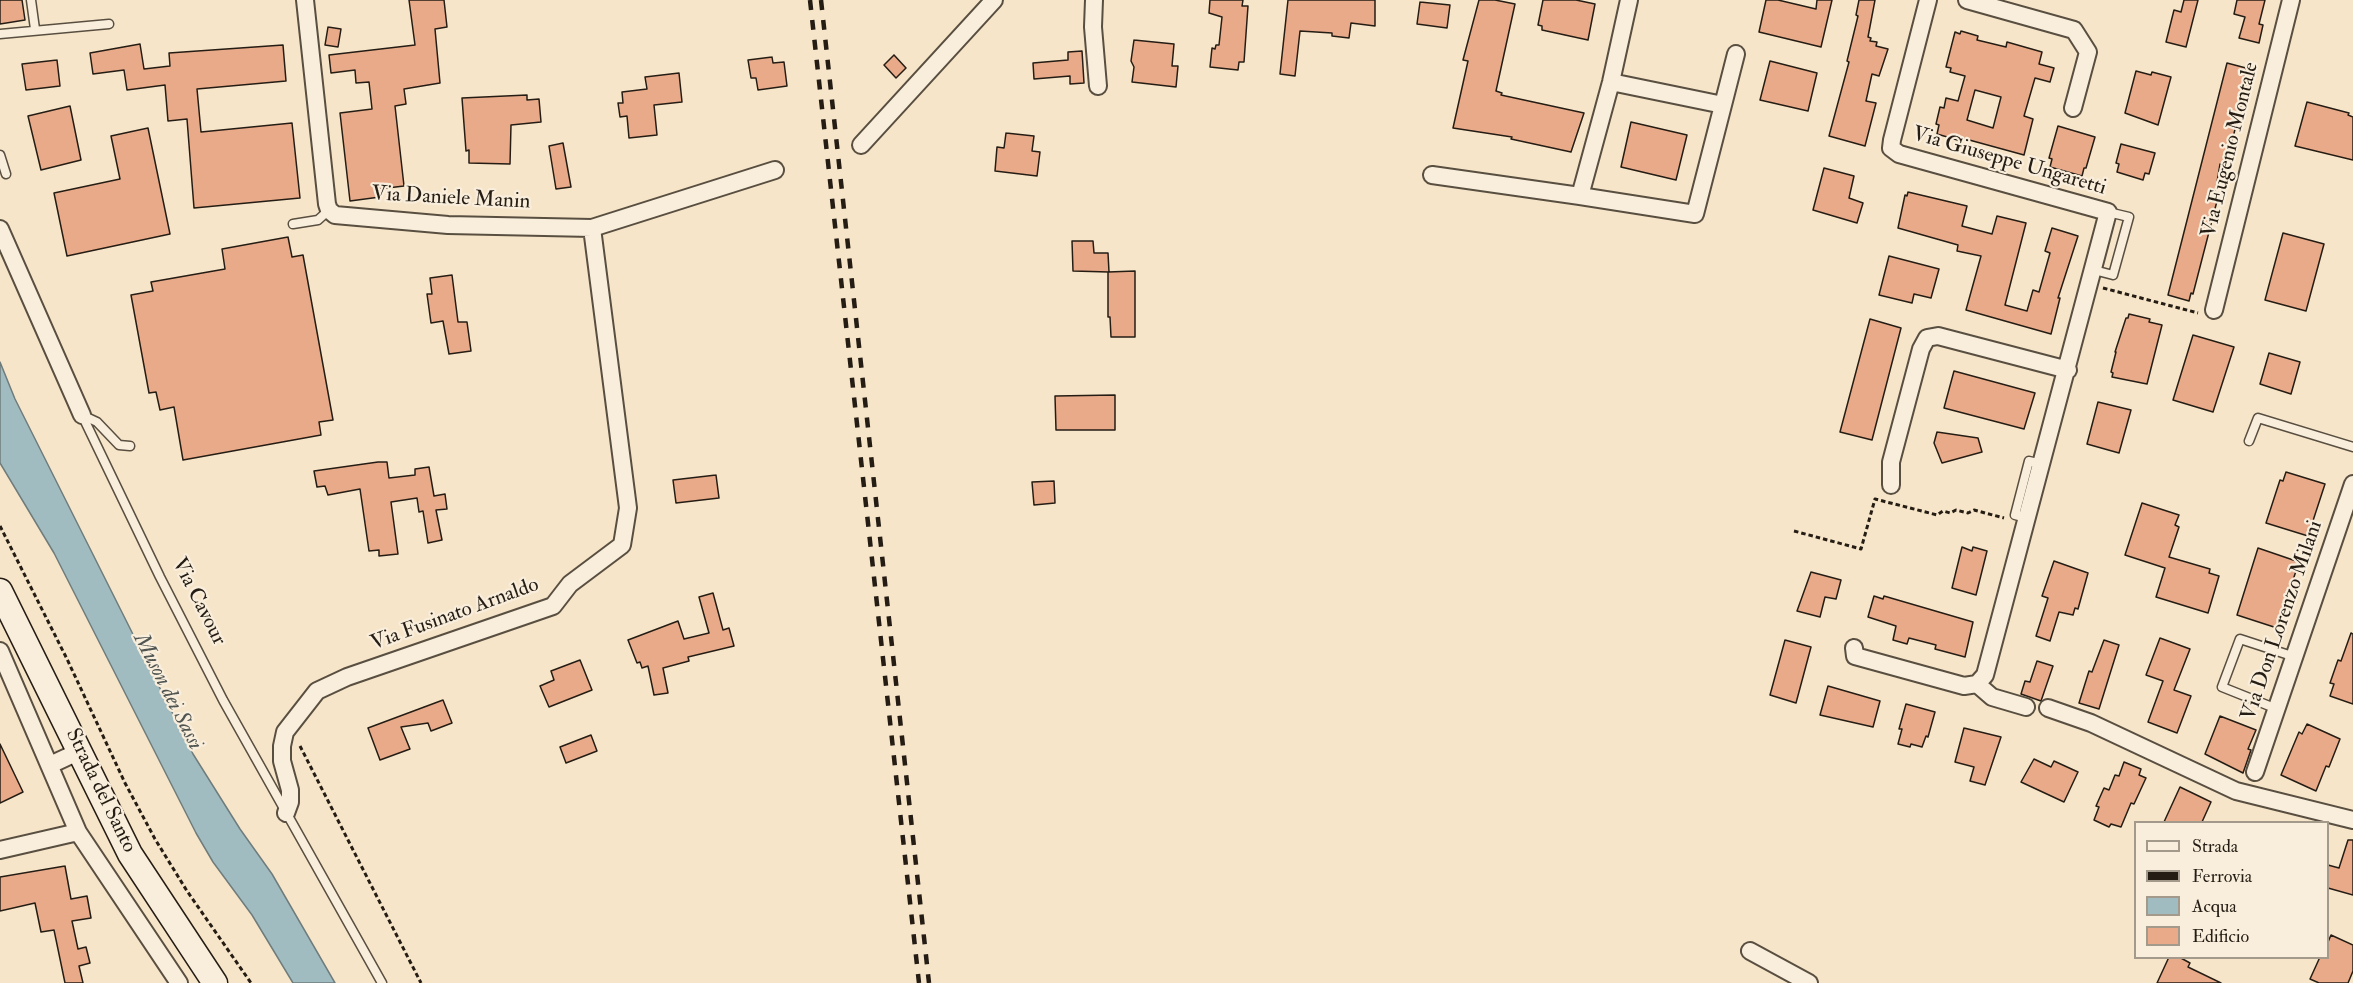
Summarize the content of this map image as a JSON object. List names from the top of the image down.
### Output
{
  "streets": {
    "main road": ["Strada del Santo"],
    "street": [
      "Via Eugenio Montale",
      "Via Giuseppe Ungaretti",
      "Via Daniele Manin",
      "Via Cavour",
      "Via Fusinato Arnaldo",
      "Via Don Lorenzo Milani"
    ]
  },
  "crossings": [
    ["Via Daniele Manin", "Via Fusinato Arnaldo"],
    ["Via Cavour", "Via Fusinato Arnaldo"]
  ],
  "water": ["Muson dei Sassi"],
  "legend": [
    "Strada",
    "Ferrovia",
    "Acqua",
    "Edificio"
  ]
}
